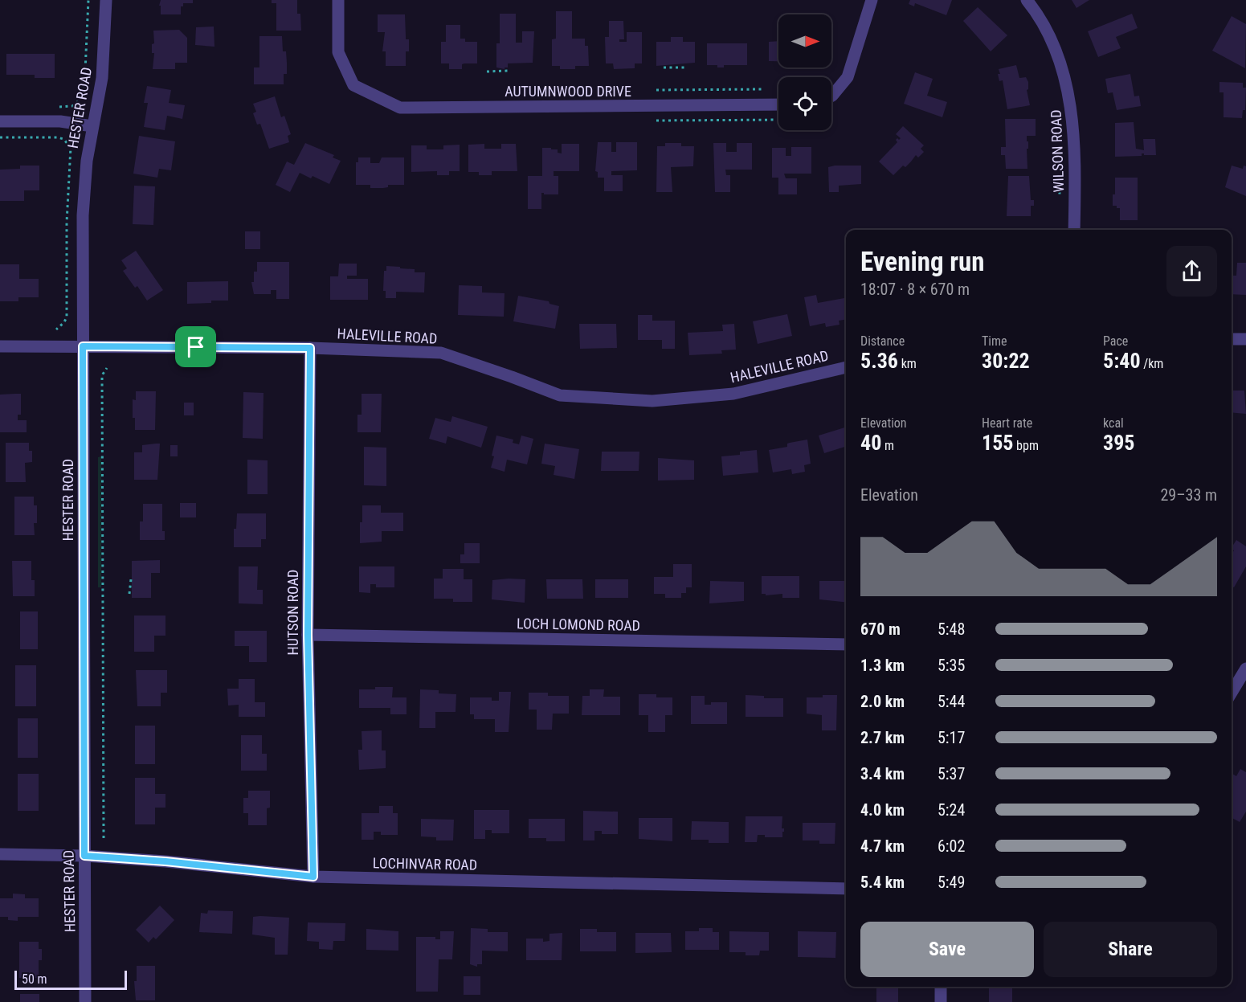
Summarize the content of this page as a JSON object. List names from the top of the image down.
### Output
{
  "streets": {
    "street": [
      "AUTUMNWOOD DRIVE",
      "HESTER ROAD",
      "WILSON ROAD",
      "HALEVILLE ROAD",
      "HUTSON ROAD",
      "LOCH LOMOND ROAD",
      "LOCHINVAR ROAD"
    ]
  },
  "crossings": [
    ["HESTER ROAD", "HALEVILLE ROAD"],
    ["HESTER ROAD", "LOCHINVAR ROAD"],
    ["HALEVILLE ROAD", "HUTSON ROAD"],
    ["HUTSON ROAD", "LOCH LOMOND ROAD"],
    ["HUTSON ROAD", "LOCHINVAR ROAD"]
  ],
  "scale_bar": "50 m",
  "north": "right",
  "page": {
    "heading": ["Evening run", "18:07 · 8 × 670 m"],
    "stats": [
      ["Distance", "5.36 km"],
      ["Time", "30:22"],
      ["Pace", "5:40 /km"],
      ["Elevation", "40 m"],
      ["Heart rate", "155 bpm"],
      ["kcal", "395"]
    ],
    "chart": ["Elevation", "29–33 m"],
    "list": [
      {
        "name": "670 m",
        "note": "5:48"
      },
      {
        "name": "1.3 km",
        "note": "5:35"
      },
      {
        "name": "2.0 km",
        "note": "5:44"
      },
      {
        "name": "2.7 km",
        "note": "5:17"
      },
      {
        "name": "3.4 km",
        "note": "5:37"
      },
      {
        "name": "4.0 km",
        "note": "5:24"
      },
      {
        "name": "4.7 km",
        "note": "6:02"
      },
      {
        "name": "5.4 km",
        "note": "5:49"
      }
    ],
    "buttons": ["Save", "Share"],
    "scale": "50 m"
  }
}
